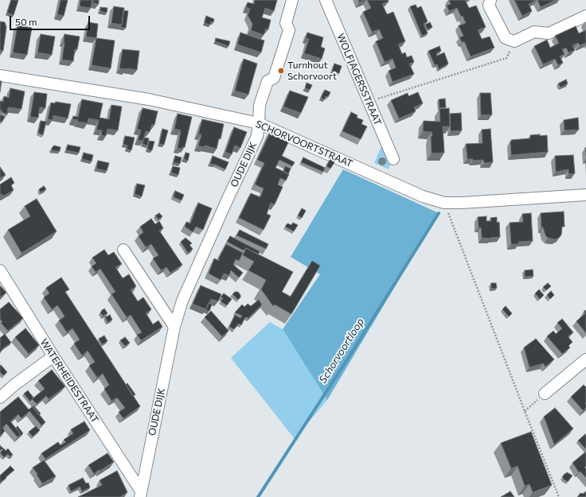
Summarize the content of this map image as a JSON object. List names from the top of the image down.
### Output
{
  "streets": {
    "street": [
      "WOLFJAGERSSTRAAT",
      "SCHORVOORTSTRAAT",
      "OUDE DIJK",
      "WATERHEIDESTRAAT"
    ]
  },
  "crossings": [
    ["SCHORVOORTSTRAAT", "OUDE DIJK"],
    ["OUDE DIJK", "WATERHEIDESTRAAT"]
  ],
  "water": ["Schorvoortloop"],
  "places": ["Turnhout Schorvoort"],
  "scale_bar": "50 m"
}
